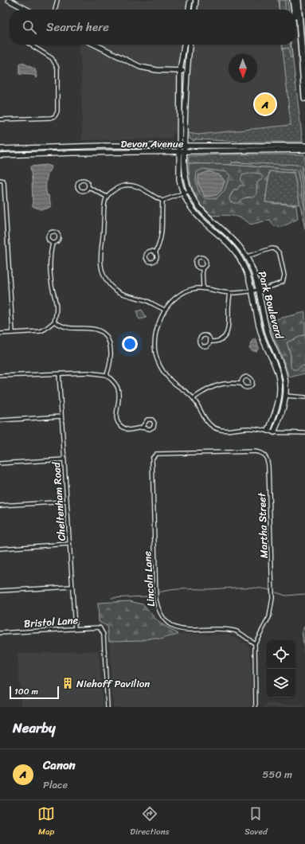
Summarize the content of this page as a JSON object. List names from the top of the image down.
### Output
{
  "streets": {
    "street": [
      "Devon Avenue",
      "Park Boulevard",
      "Cheltenham Road",
      "Martha Street",
      "Lincoln Lane",
      "Bristol Lane"
    ]
  },
  "crossings": [
    ["Devon Avenue", "Park Boulevard"],
    ["Cheltenham Road", "Bristol Lane"],
    ["Martha Street", "Lincoln Lane"]
  ],
  "places": {
    "building": ["Niehoff Pavilion"]
  },
  "scale_bar": "100 m",
  "north": "bottom",
  "page": {
    "search": "Search here",
    "pins": "A",
    "scale": "100 m",
    "heading": "Nearby",
    "list": [
      {
        "mark": "A",
        "name": "Canon",
        "note": "Place",
        "value": "550 m"
      }
    ],
    "nav": ["Map", "Directions", "Saved"]
  }
}
